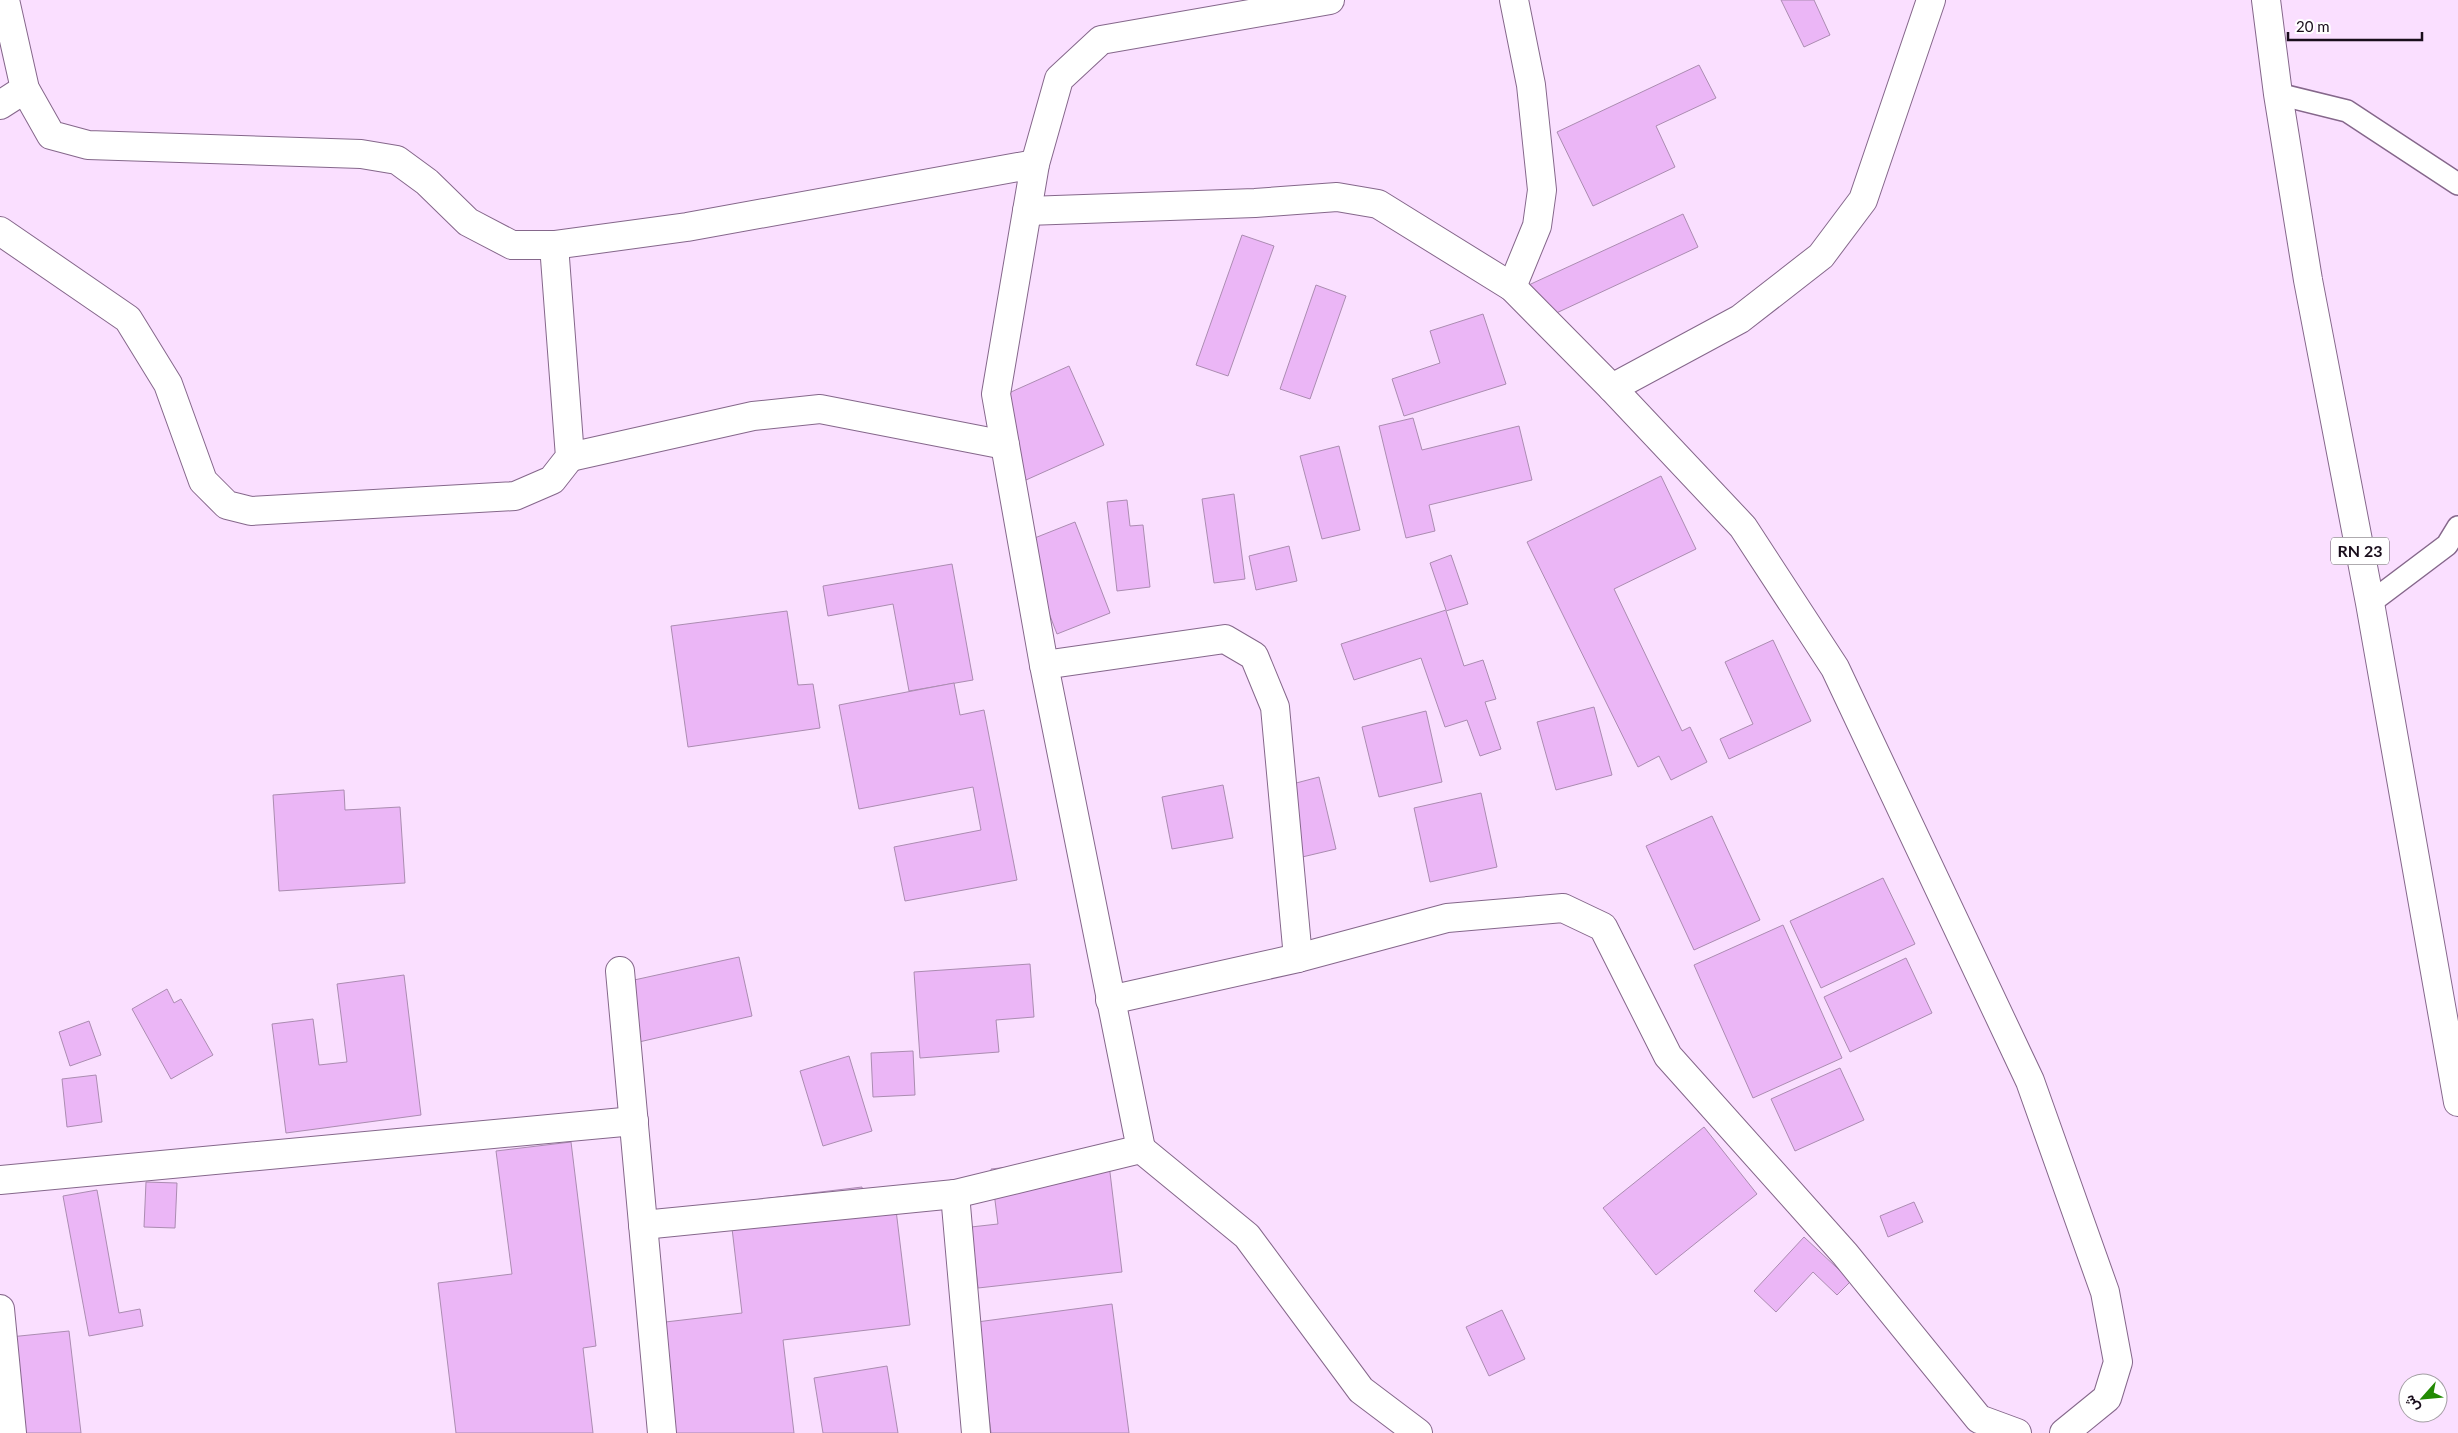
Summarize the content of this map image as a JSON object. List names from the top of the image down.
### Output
{
  "streets": {
    "street": ["RN 23"]
  },
  "scale_bar": "20 m",
  "north": "bottom left"
}
